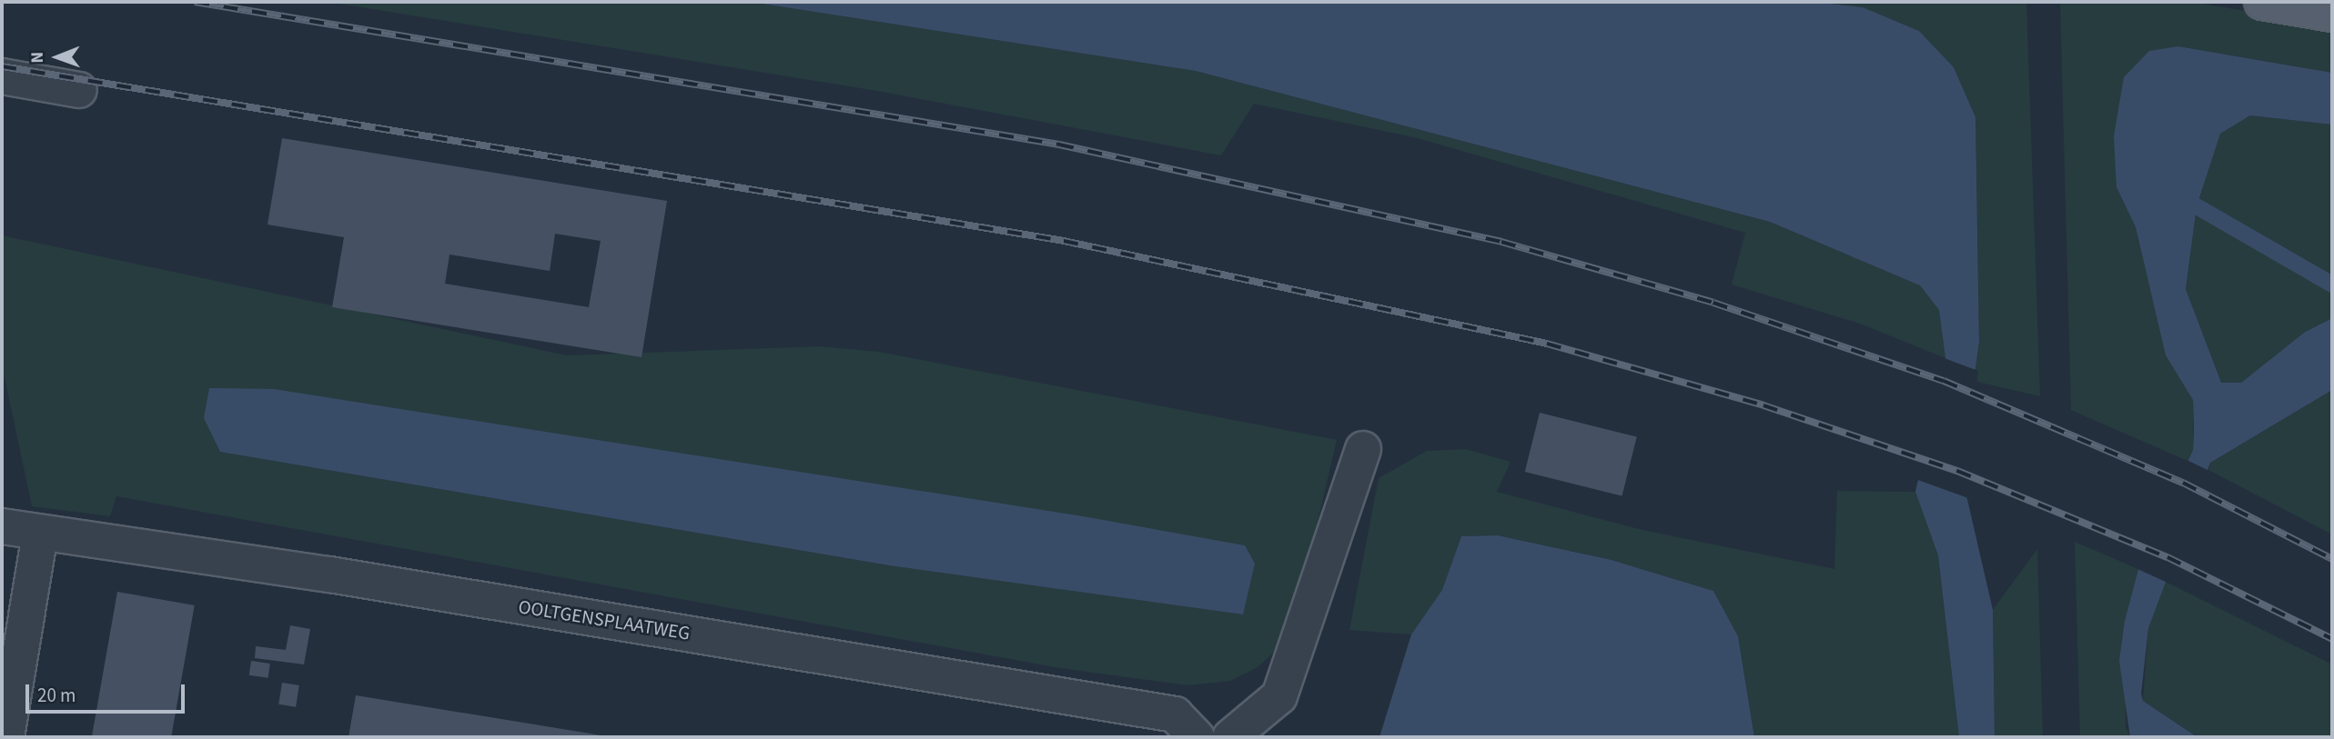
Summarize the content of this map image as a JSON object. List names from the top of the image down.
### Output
{
  "streets": {
    "street": ["OOLTGENSPLAATWEG"]
  },
  "scale_bar": "20 m",
  "north": "left"
}
